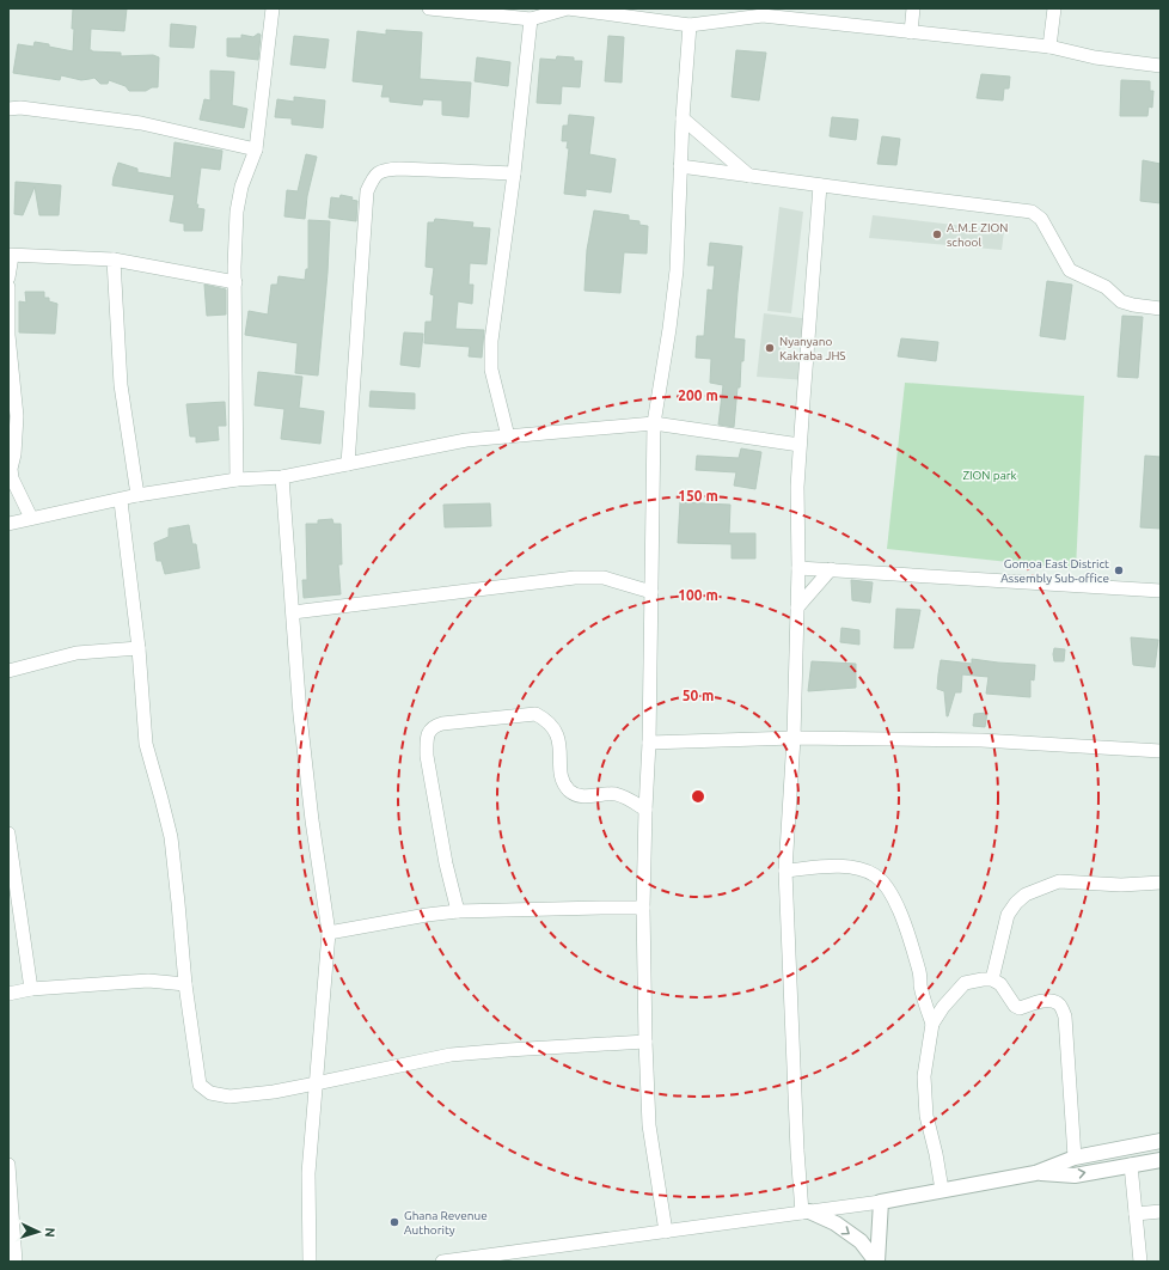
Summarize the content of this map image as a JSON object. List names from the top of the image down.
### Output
{
  "parks": ["ZION park"],
  "places": [
    "A.M.E ZION school",
    "Nyanyano Kakraba JHS",
    "Gomoa East District Assembly Sub-office",
    "Ghana Revenue Authority"
  ],
  "north": "right",
  "rings": [
    "200 m",
    "150 m",
    "100 m",
    "50 m"
  ]
}
